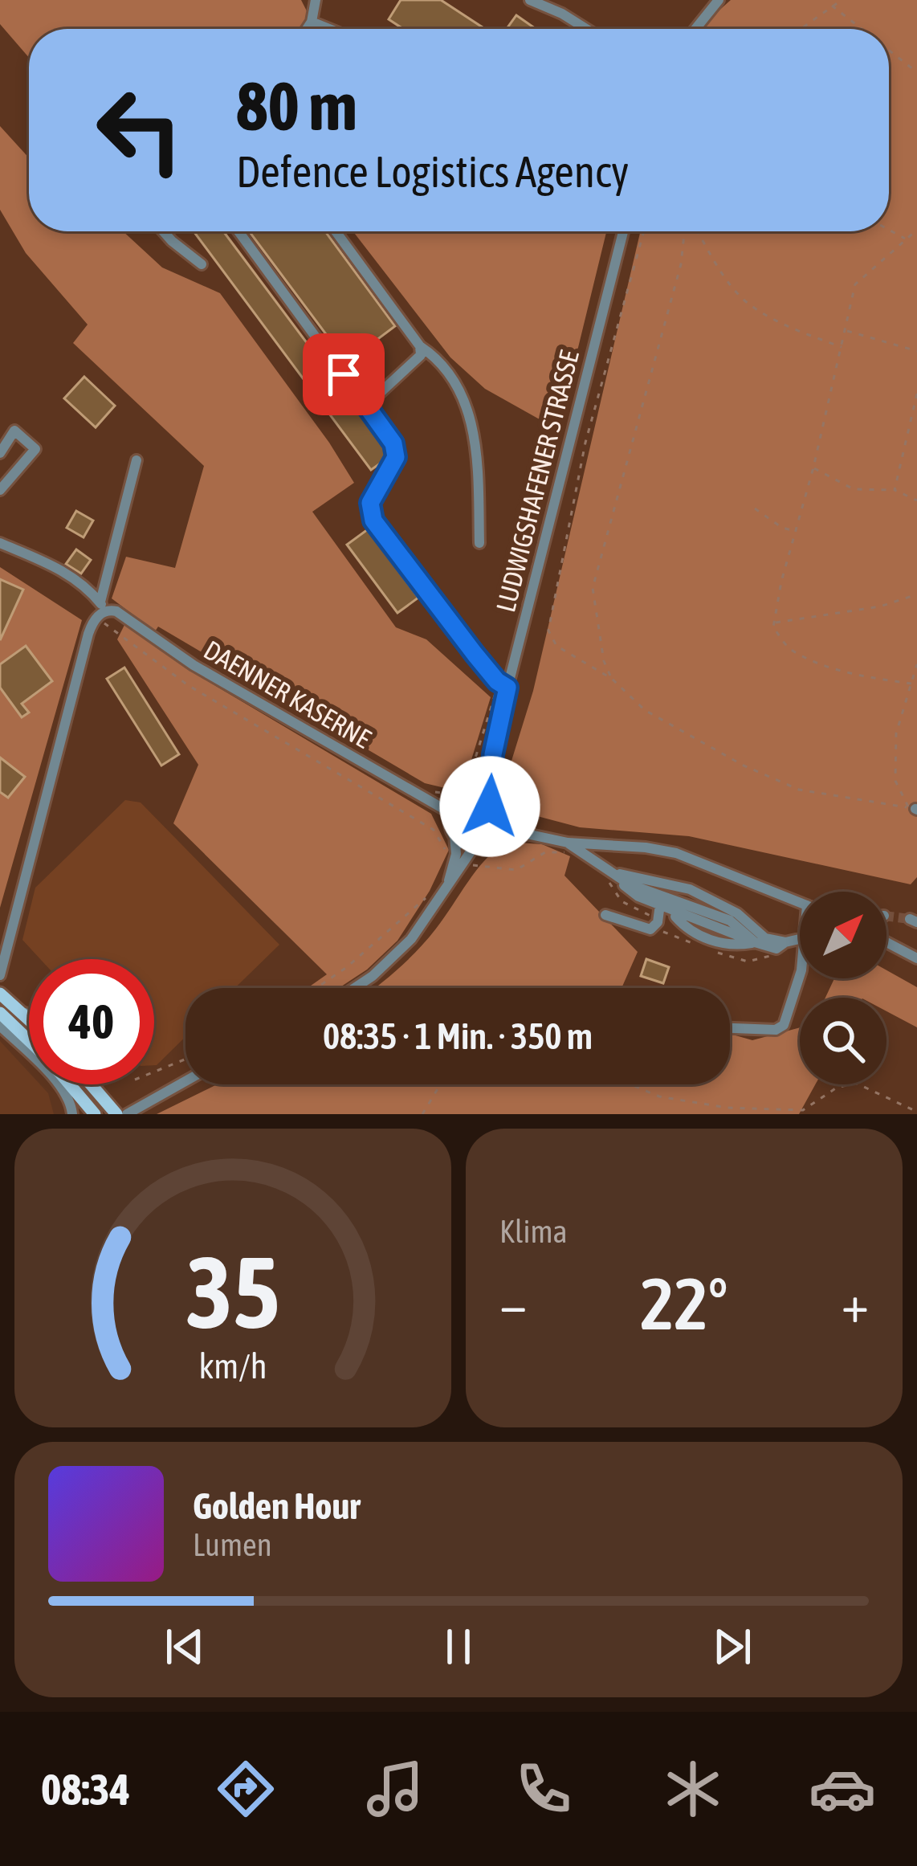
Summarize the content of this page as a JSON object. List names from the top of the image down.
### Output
{
  "streets": {
    "street": ["LUDWIGSHAFENER STRASSE", "DAENNER KASERNE"]
  },
  "crossings": [
    ["LUDWIGSHAFENER STRASSE", "DAENNER KASERNE"]
  ],
  "north": "top right",
  "page": {
    "turn": ["80 m", "Defence Logistics Agency"],
    "limit": "40",
    "trip": "08:35 · 1 Min. · 350 m",
    "tile": "Klima",
    "heat": ["−", "22°", "+"],
    "song": ["Golden Hour", "Lumen"],
    "tabs": "08:34",
    "gauge": ["35", "km/h"]
  }
}
